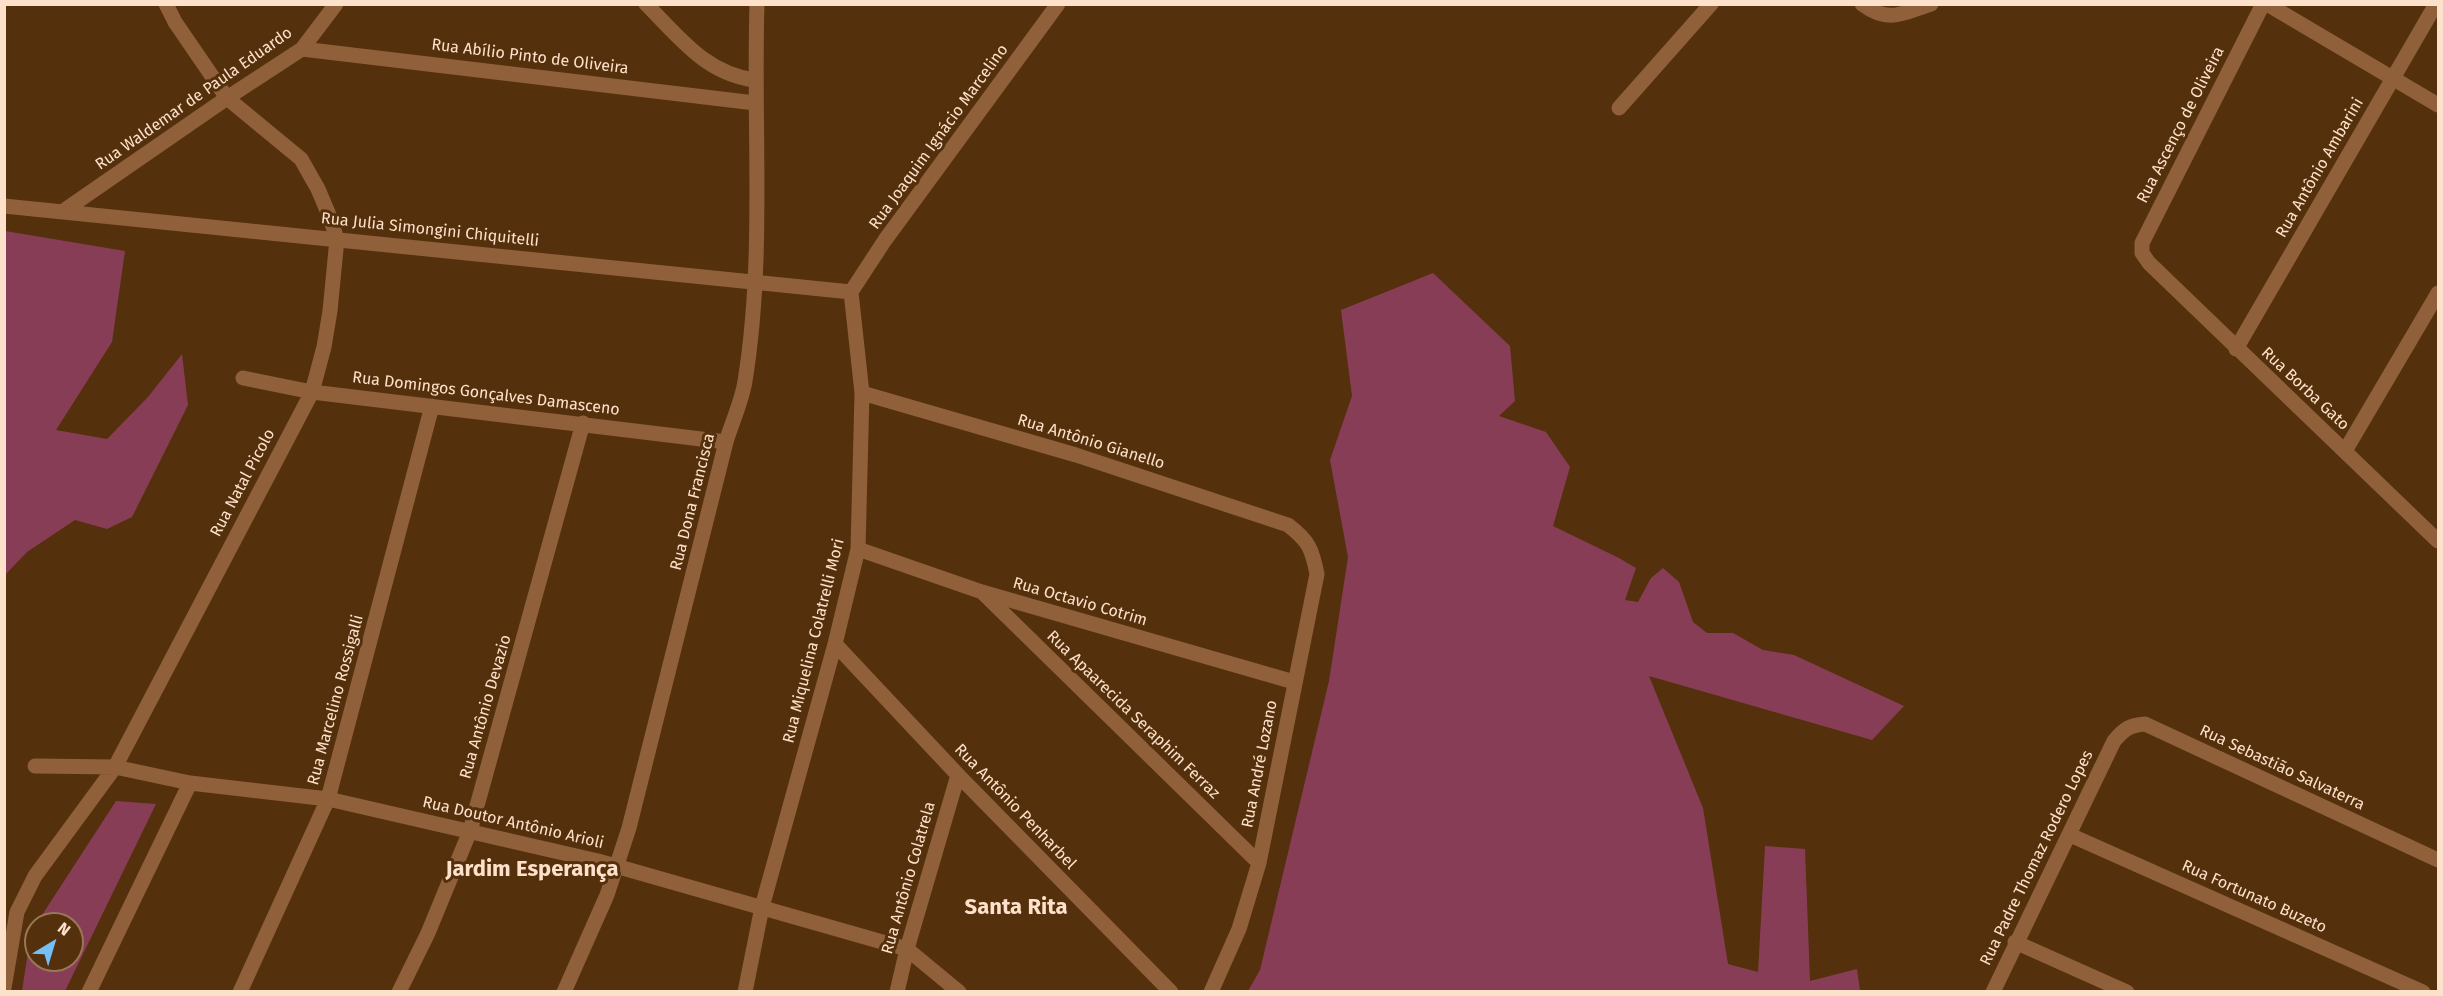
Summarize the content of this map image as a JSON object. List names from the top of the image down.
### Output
{
  "streets": {
    "street": [
      "Rua Abílio Pinto de Oliveira",
      "Rua Waldemar de Paula Eduardo",
      "Rua Ascenço de Oliveira",
      "Rua Joaquim Ignácio Marcelino",
      "Rua Antônio Ambarini",
      "Rua Julia Simongini Chiquitelli",
      "Rua Borba Gato",
      "Rua Domingos Gonçalves Damasceno",
      "Rua Antônio Gianello",
      "Rua Natal Picolo",
      "Rua Dona Francisca",
      "Rua Octavio Cotrim",
      "Rua Miquelina Colatrelli Mori",
      "Rua Marcelino Rossigalli",
      "Rua Antônio Devazio",
      "Rua Apaarecida Seraphim Ferraz",
      "Rua André Lozano",
      "Rua Sebastião Salvaterra",
      "Rua Antônio Penharbel",
      "Rua Doutor Antônio Arioli",
      "Rua Padre Thomaz Rodero Lopes",
      "Rua Antônio Colatrela",
      "Rua Fortunato Buzeto"
    ]
  },
  "crossings": [
    ["Rua Abílio Pinto de Oliveira", "Rua Waldemar de Paula Eduardo"],
    ["Rua Abílio Pinto de Oliveira", "Rua Dona Francisca"],
    ["Rua Waldemar de Paula Eduardo", "Rua Julia Simongini Chiquitelli"],
    ["Rua Waldemar de Paula Eduardo", "Rua Natal Picolo"],
    ["Rua Ascenço de Oliveira", "Rua Borba Gato"],
    ["Rua Joaquim Ignácio Marcelino", "Rua Julia Simongini Chiquitelli"],
    ["Rua Joaquim Ignácio Marcelino", "Rua Miquelina Colatrelli Mori"],
    ["Rua Antônio Ambarini", "Rua Borba Gato"],
    ["Rua Julia Simongini Chiquitelli", "Rua Natal Picolo"],
    ["Rua Julia Simongini Chiquitelli", "Rua Dona Francisca"],
    ["Rua Julia Simongini Chiquitelli", "Rua Miquelina Colatrelli Mori"],
    ["Rua Domingos Gonçalves Damasceno", "Rua Natal Picolo"],
    ["Rua Domingos Gonçalves Damasceno", "Rua Dona Francisca"],
    ["Rua Domingos Gonçalves Damasceno", "Rua Marcelino Rossigalli"],
    ["Rua Domingos Gonçalves Damasceno", "Rua Antônio Devazio"],
    ["Rua Antônio Gianello", "Rua Miquelina Colatrelli Mori"],
    ["Rua Antônio Gianello", "Rua André Lozano"],
    ["Rua Natal Picolo", "Rua Doutor Antônio Arioli"],
    ["Rua Dona Francisca", "Rua Doutor Antônio Arioli"],
    ["Rua Octavio Cotrim", "Rua Miquelina Colatrelli Mori"],
    ["Rua Octavio Cotrim", "Rua Apaarecida Seraphim Ferraz"],
    ["Rua Octavio Cotrim", "Rua André Lozano"],
    ["Rua Miquelina Colatrelli Mori", "Rua Antônio Penharbel"],
    ["Rua Miquelina Colatrelli Mori", "Rua Doutor Antônio Arioli"],
    ["Rua Marcelino Rossigalli", "Rua Doutor Antônio Arioli"],
    ["Rua Antônio Devazio", "Rua Doutor Antônio Arioli"],
    ["Rua Apaarecida Seraphim Ferraz", "Rua André Lozano"],
    ["Rua Sebastião Salvaterra", "Rua Padre Thomaz Rodero Lopes"],
    ["Rua Antônio Penharbel", "Rua Antônio Colatrela"],
    ["Rua Doutor Antônio Arioli", "Rua Antônio Colatrela"],
    ["Rua Padre Thomaz Rodero Lopes", "Rua Fortunato Buzeto"]
  ],
  "districts": ["Jardim Esperança", "Santa Rita"],
  "north": "top right"
}
